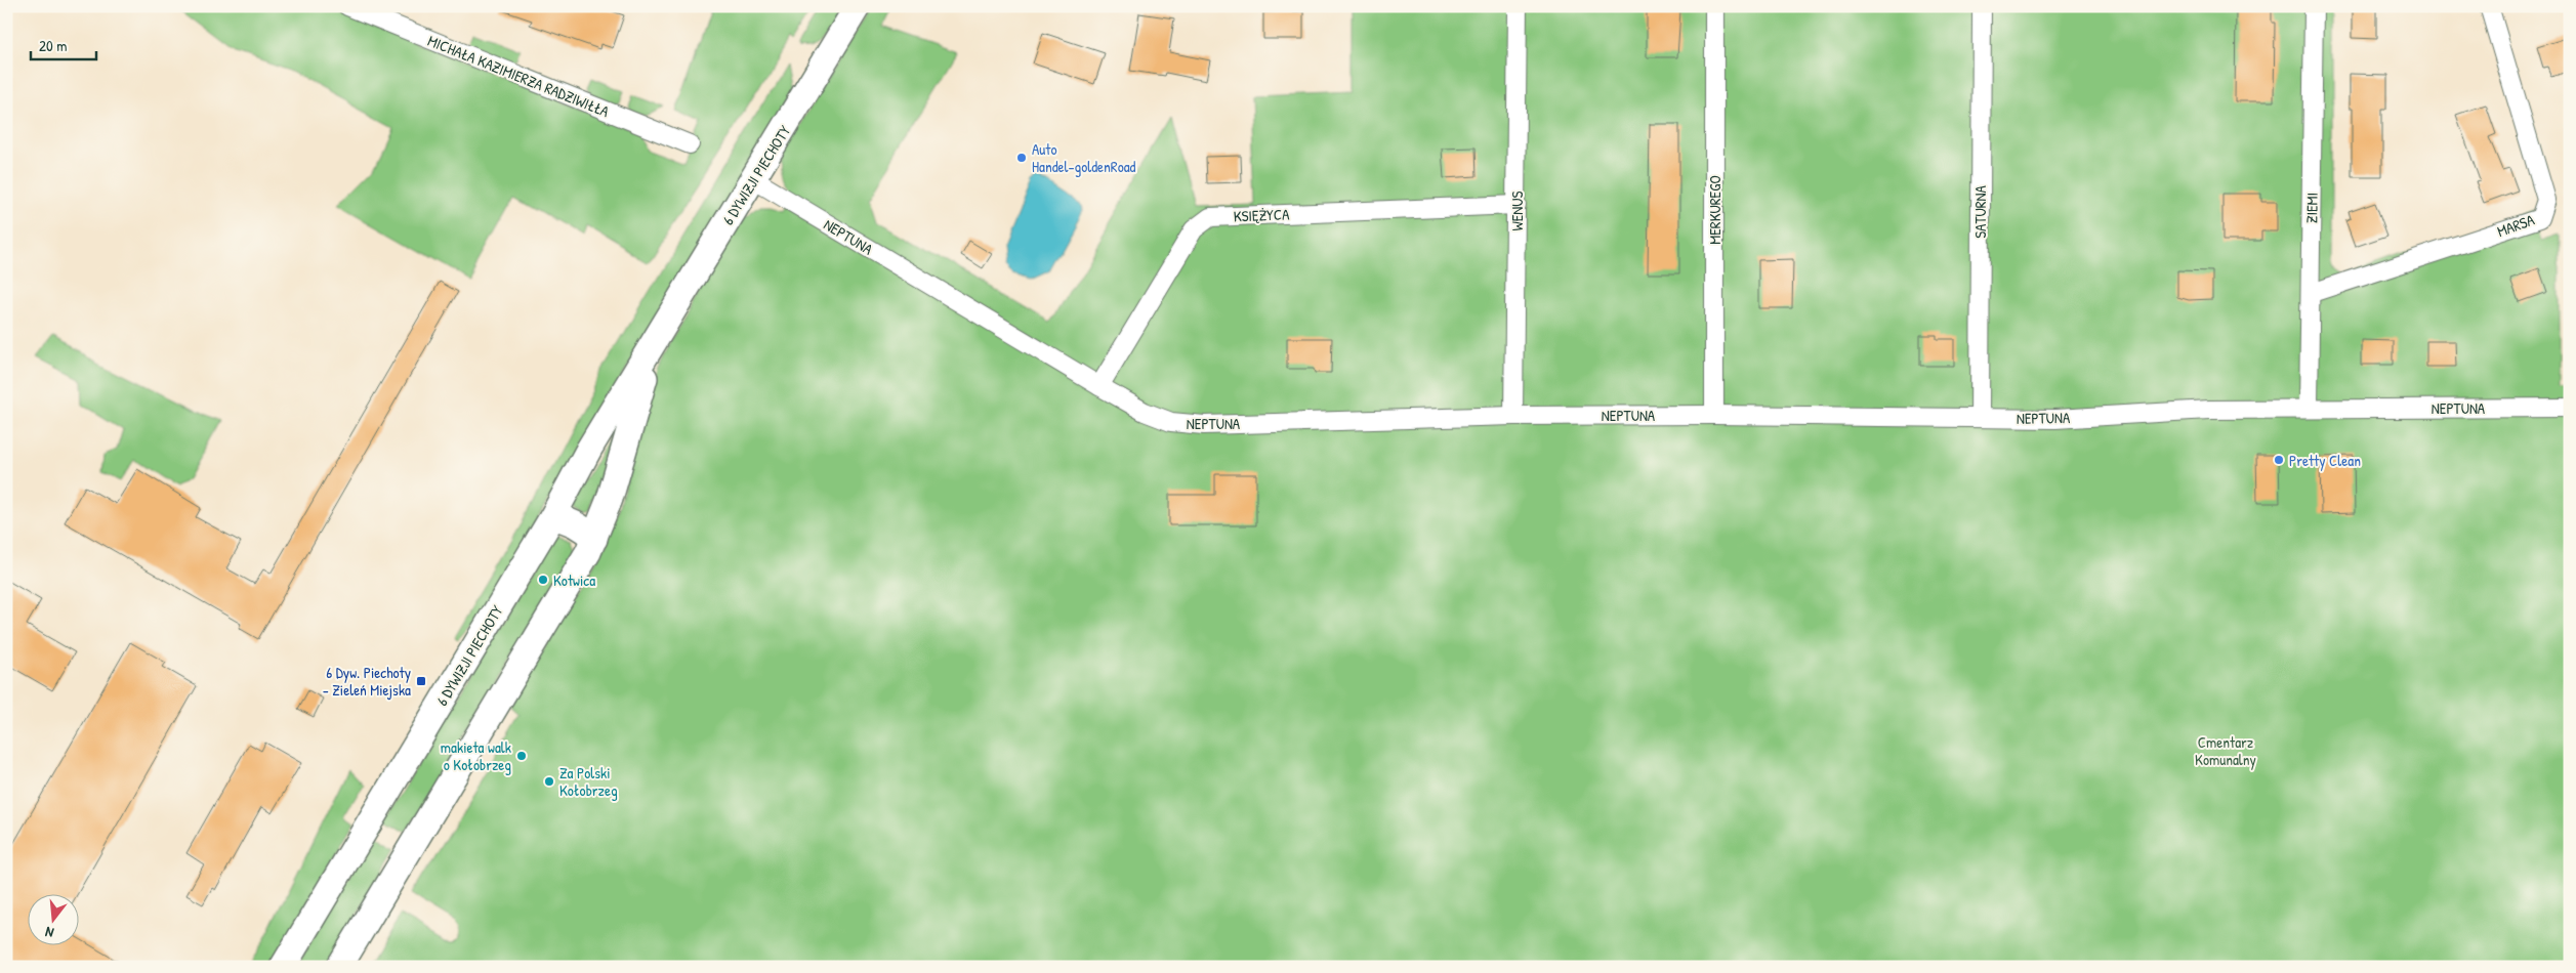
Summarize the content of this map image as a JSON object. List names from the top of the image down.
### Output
{
  "streets": {
    "street": [
      "MICHAŁA KAZIMIERZA RADZIWIŁŁA",
      "6 DYWIZJI PIECHOTY",
      "ZIEMI",
      "MERKUREGO",
      "WENUS",
      "SATURNA",
      "KSIĘŻYCA",
      "MARSA",
      "NEPTUNA"
    ]
  },
  "crossings": [
    ["6 DYWIZJI PIECHOTY", "NEPTUNA"],
    ["ZIEMI", "MARSA"],
    ["ZIEMI", "NEPTUNA"],
    ["MERKUREGO", "NEPTUNA"],
    ["WENUS", "KSIĘŻYCA"],
    ["WENUS", "NEPTUNA"],
    ["SATURNA", "NEPTUNA"],
    ["KSIĘŻYCA", "NEPTUNA"]
  ],
  "parks": ["Cmentarz Komunalny"],
  "places": {
    "other": [
      "Auto Handel-goldenRoad",
      "Pretty Clean",
      "Kotwica",
      "makieta walk o Kołobrzeg",
      "Za Polski Kołobrzeg"
    ],
    "transit": ["6 Dyw. Piechoty - Zieleń Miejska"]
  },
  "scale_bar": "20 m",
  "north": "bottom"
}
